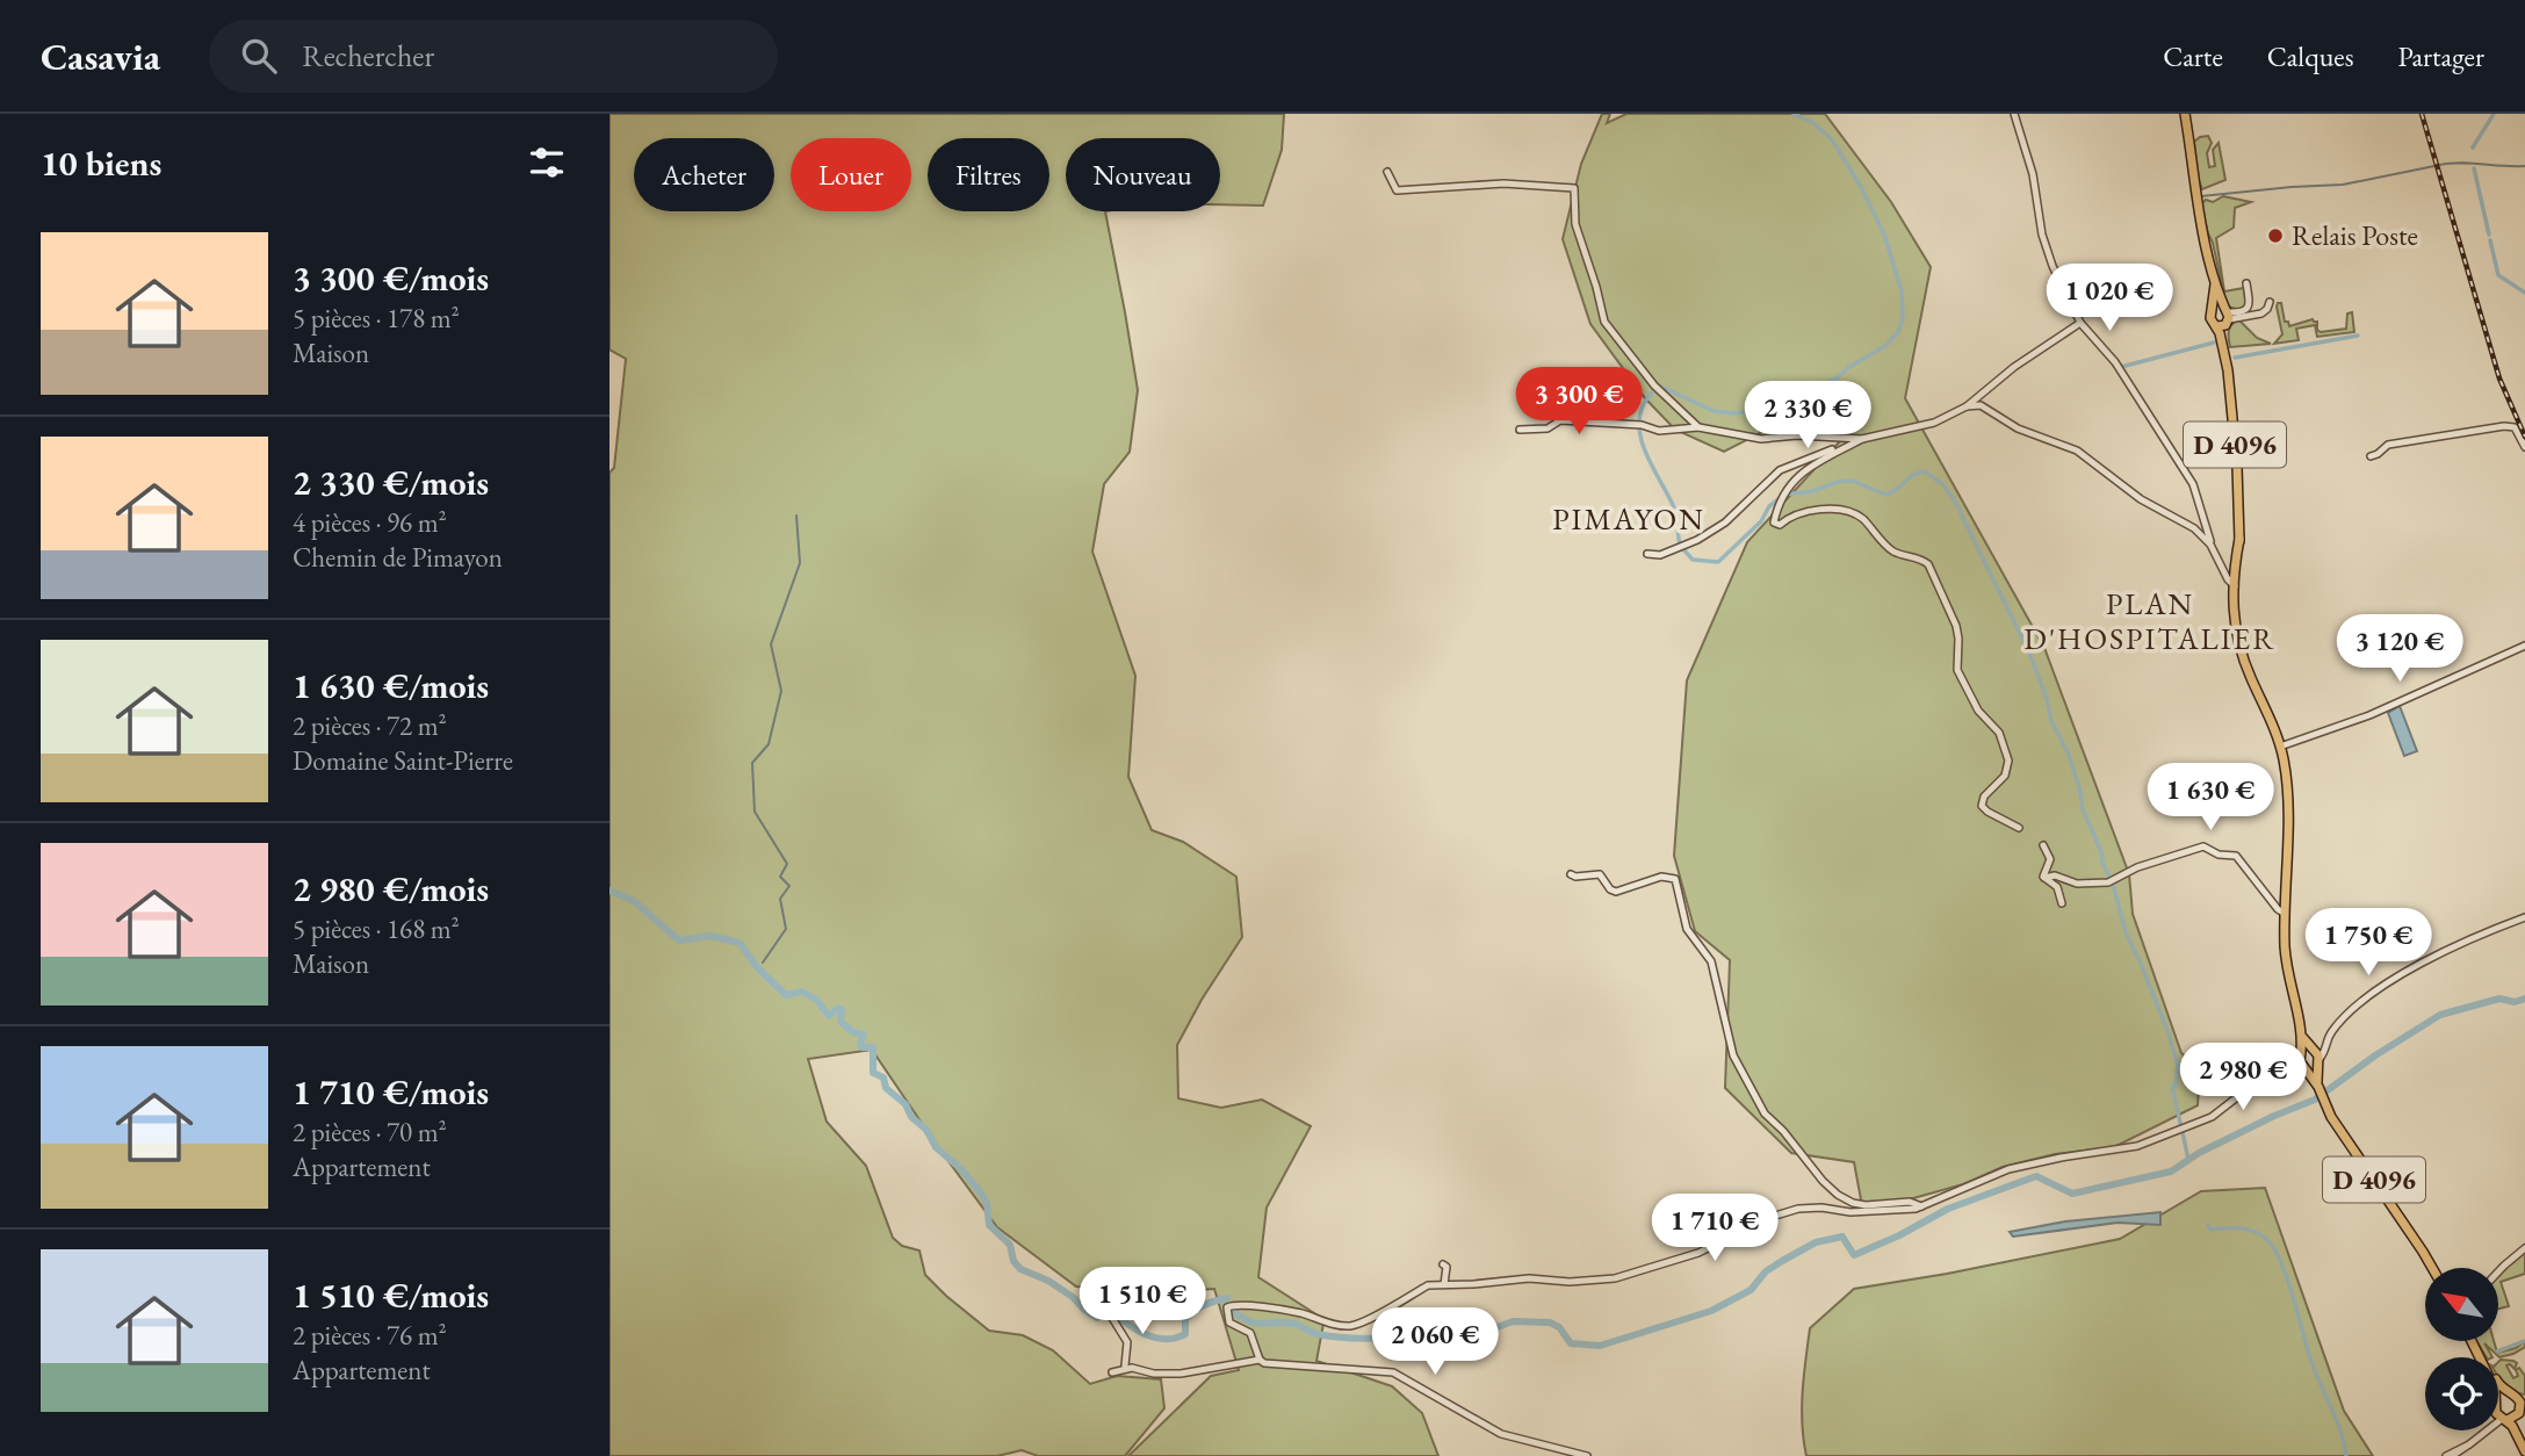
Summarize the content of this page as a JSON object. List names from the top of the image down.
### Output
{
  "streets": {
    "main road": ["D 4096"]
  },
  "districts": ["PIMAYON", "PLAN D'HOSPITALIER"],
  "places": ["Relais Poste"],
  "north": "top left",
  "page": {
    "header": "Casavia",
    "search": "Rechercher",
    "nav": ["Carte", "Calques", "Partager"],
    "heading": "10 biens",
    "chip": [
      "Acheter",
      "Louer",
      "Filtres",
      "Nouveau"
    ],
    "list": [
      {
        "name": "3 300 €/mois",
        "note": "5 pièces · 178 m² · Maison"
      },
      {
        "name": "2 330 €/mois",
        "note": "4 pièces · 96 m² · Chemin de Pimayon"
      },
      {
        "name": "1 630 €/mois",
        "note": "2 pièces · 72 m² · Domaine Saint-Pierre"
      },
      {
        "name": "2 980 €/mois",
        "note": "5 pièces · 168 m² · Maison"
      },
      {
        "name": "1 710 €/mois",
        "note": "2 pièces · 70 m² · Appartement"
      },
      {
        "name": "1 510 €/mois",
        "note": "2 pièces · 76 m² · Appartement"
      }
    ],
    "price": [
      "1 020 €",
      "3 300 €",
      "2 330 €",
      "3 120 €",
      "1 630 €",
      "1 750 €",
      "2 980 €",
      "1 710 €",
      "1 510 €",
      "2 060 €"
    ]
  }
}
